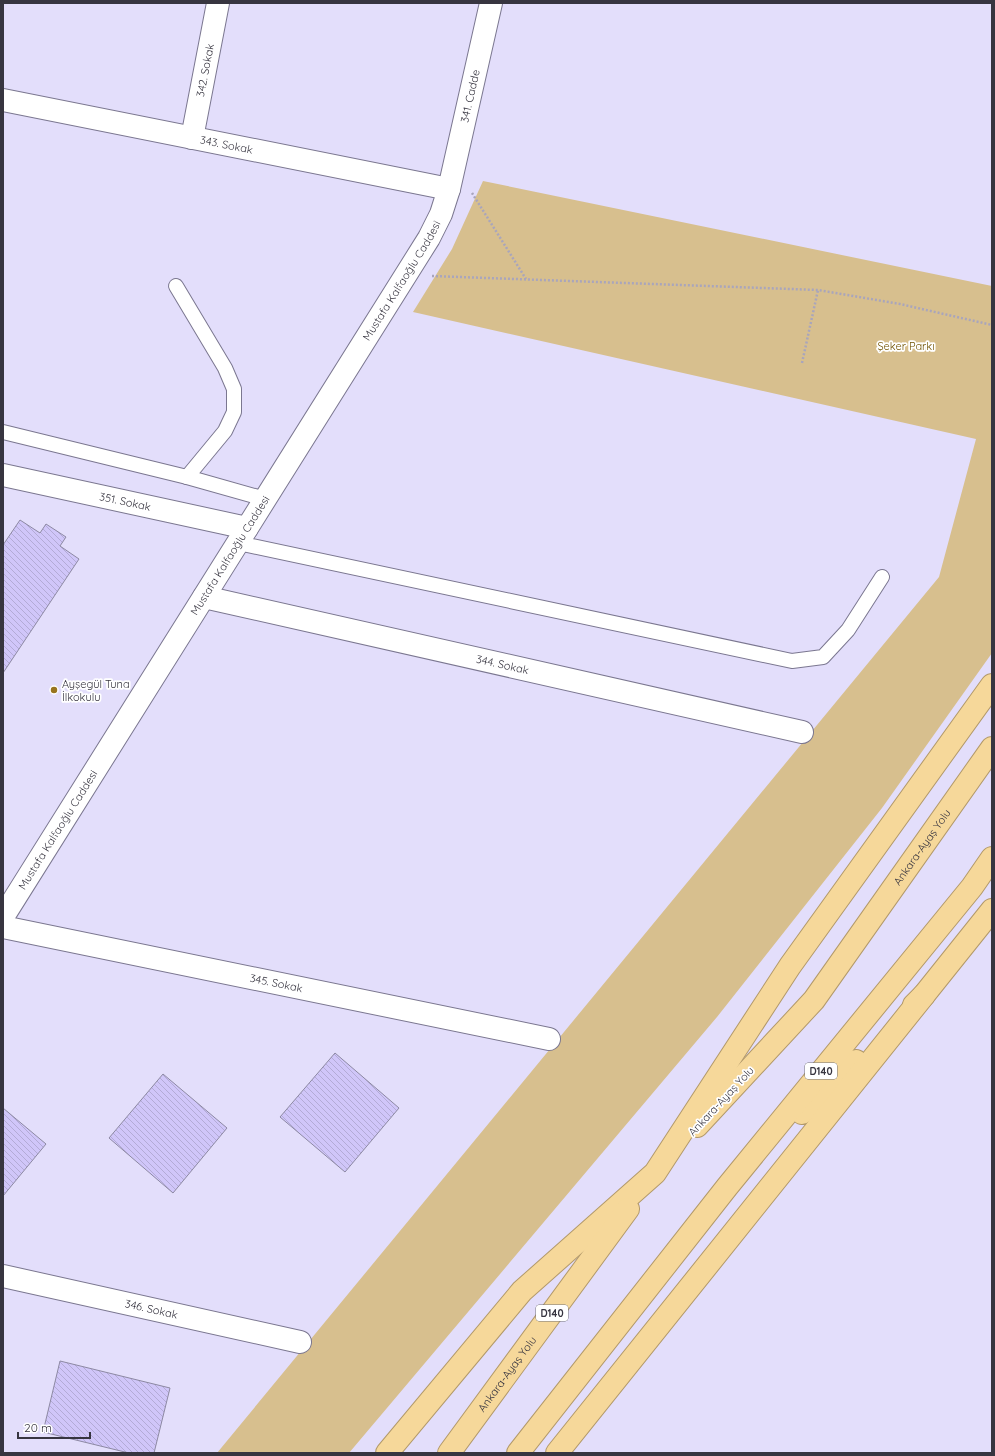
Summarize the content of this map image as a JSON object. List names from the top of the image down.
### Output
{
  "streets": {
    "highway": ["Ankara-Ayaş Yolu", "D140"],
    "street": [
      "342. Sokak",
      "341. Cadde",
      "343. Sokak",
      "Mustafa Kalfaoğlu Caddesi",
      "351. Sokak",
      "344. Sokak",
      "345. Sokak",
      "346. Sokak"
    ]
  },
  "crossings": [
    ["342. Sokak", "343. Sokak"],
    ["341. Cadde", "343. Sokak"],
    ["341. Cadde", "Mustafa Kalfaoğlu Caddesi"],
    ["343. Sokak", "Mustafa Kalfaoğlu Caddesi"],
    ["Mustafa Kalfaoğlu Caddesi", "351. Sokak"],
    ["Mustafa Kalfaoğlu Caddesi", "344. Sokak"]
  ],
  "parks": ["Şeker Parkı"],
  "places": ["Ayşegül Tuna İlkokulu"],
  "scale_bar": "20 m"
}
